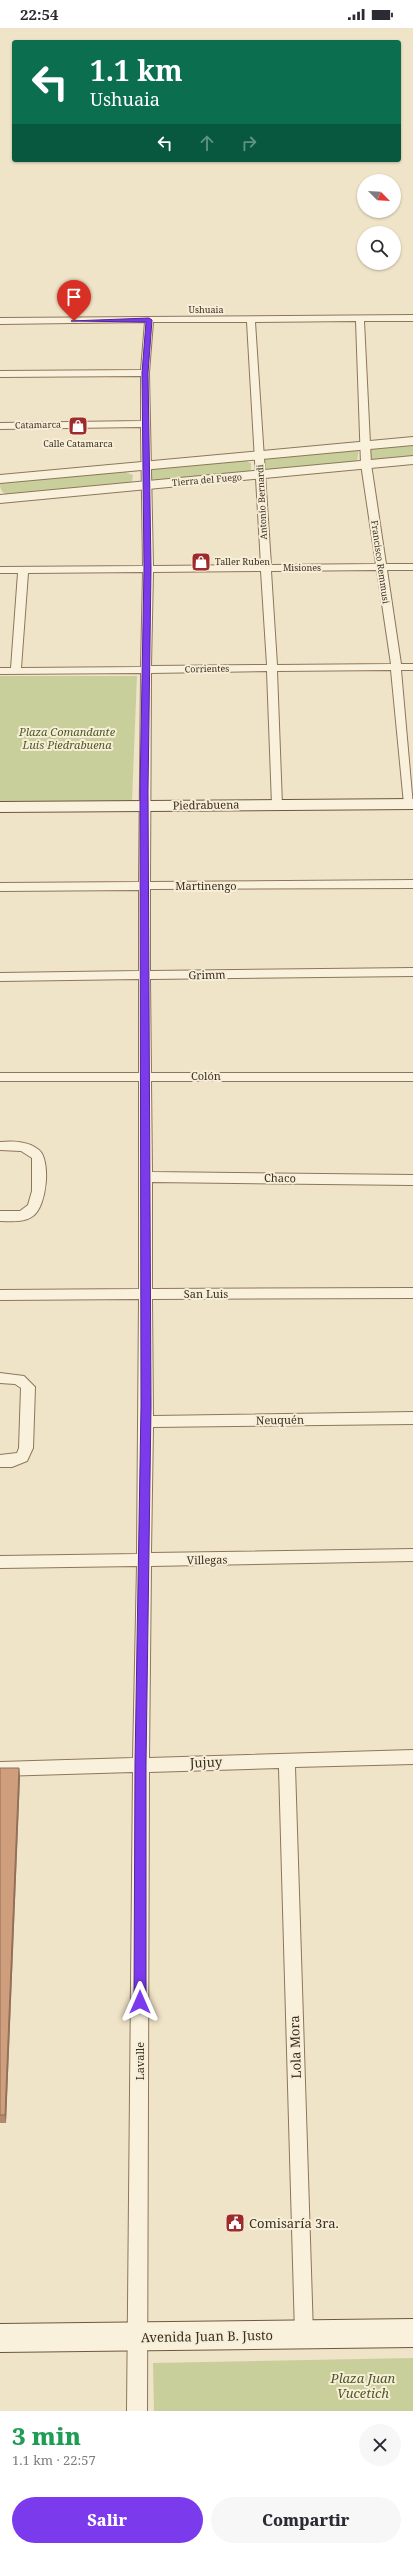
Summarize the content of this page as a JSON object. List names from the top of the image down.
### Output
{
  "streets": {
    "main road": ["Piedrabuena", "Avenida Juan B. Justo"],
    "street": [
      "Ushuaia",
      "Catamarca",
      "Tierra del Fuego",
      "Antonio Bernardi",
      "Francisco Remmusi",
      "Misiones",
      "Corrientes",
      "Martinengo",
      "Grimm",
      "Colón",
      "Chaco",
      "San Luis",
      "Neuquén",
      "Villegas",
      "Jujuy",
      "Lola Mora",
      "Lavalle"
    ]
  },
  "crossings": [
    ["Ushuaia", "Antonio Bernardi"],
    ["Ushuaia", "Francisco Remmusi"],
    ["Ushuaia", "Lavalle"],
    ["Catamarca", "Lavalle"],
    ["Tierra del Fuego", "Antonio Bernardi"],
    ["Tierra del Fuego", "Francisco Remmusi"],
    ["Tierra del Fuego", "Lavalle"],
    ["Antonio Bernardi", "Misiones"],
    ["Antonio Bernardi", "Corrientes"],
    ["Antonio Bernardi", "Piedrabuena"],
    ["Francisco Remmusi", "Misiones"],
    ["Francisco Remmusi", "Corrientes"],
    ["Francisco Remmusi", "Piedrabuena"],
    ["Misiones", "Lavalle"],
    ["Corrientes", "Lavalle"],
    ["Piedrabuena", "Lavalle"],
    ["Martinengo", "Lavalle"],
    ["Grimm", "Lavalle"],
    ["Colón", "Lavalle"],
    ["Chaco", "Lavalle"],
    ["San Luis", "Lavalle"],
    ["Neuquén", "Lavalle"],
    ["Villegas", "Lavalle"],
    ["Jujuy", "Lola Mora"],
    ["Jujuy", "Lavalle"],
    ["Lola Mora", "Avenida Juan B. Justo"],
    ["Lavalle", "Avenida Juan B. Justo"]
  ],
  "parks": ["Plaza Comandante Luis Piedrabuena", "Plaza Juan Vucetich"],
  "places": {
    "shop": ["Calle Catamarca", "Taller Ruben"],
    "public building": ["Comisaría 3ra."]
  },
  "north": "bottom right",
  "page": {
    "status": "22:54",
    "turn": ["1.1 km", "Ushuaia"],
    "heading": ["3 min", "1.1 km · 22:57"],
    "buttons": ["Salir", "Compartir"]
  }
}
